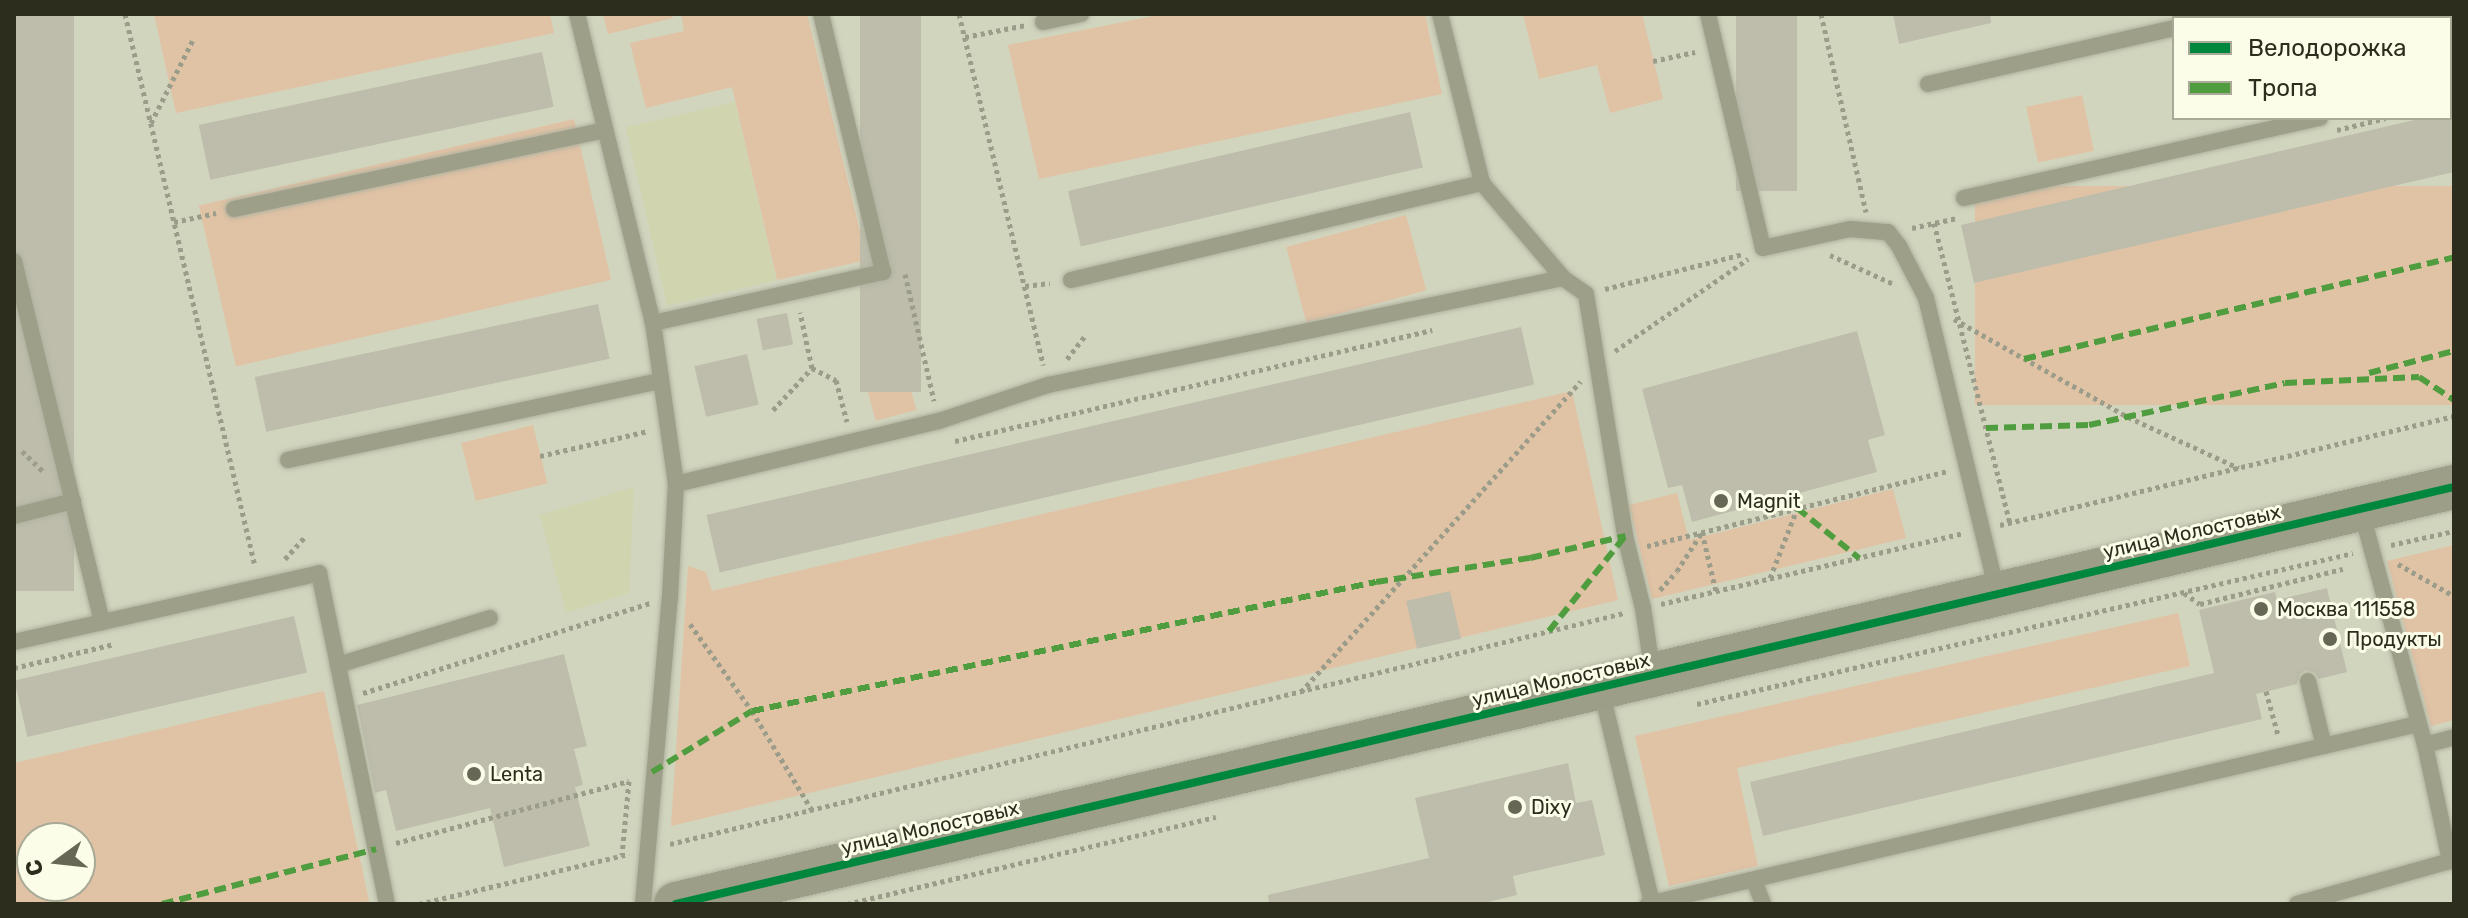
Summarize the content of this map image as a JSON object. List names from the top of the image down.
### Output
{
  "streets": {
    "street": ["улица Молостовых"]
  },
  "places": [
    "Magnit",
    "Москва 111558",
    "Продукты",
    "Lenta",
    "Dixy"
  ],
  "legend": ["Велодорожка", "Тропа"],
  "north": "left"
}
